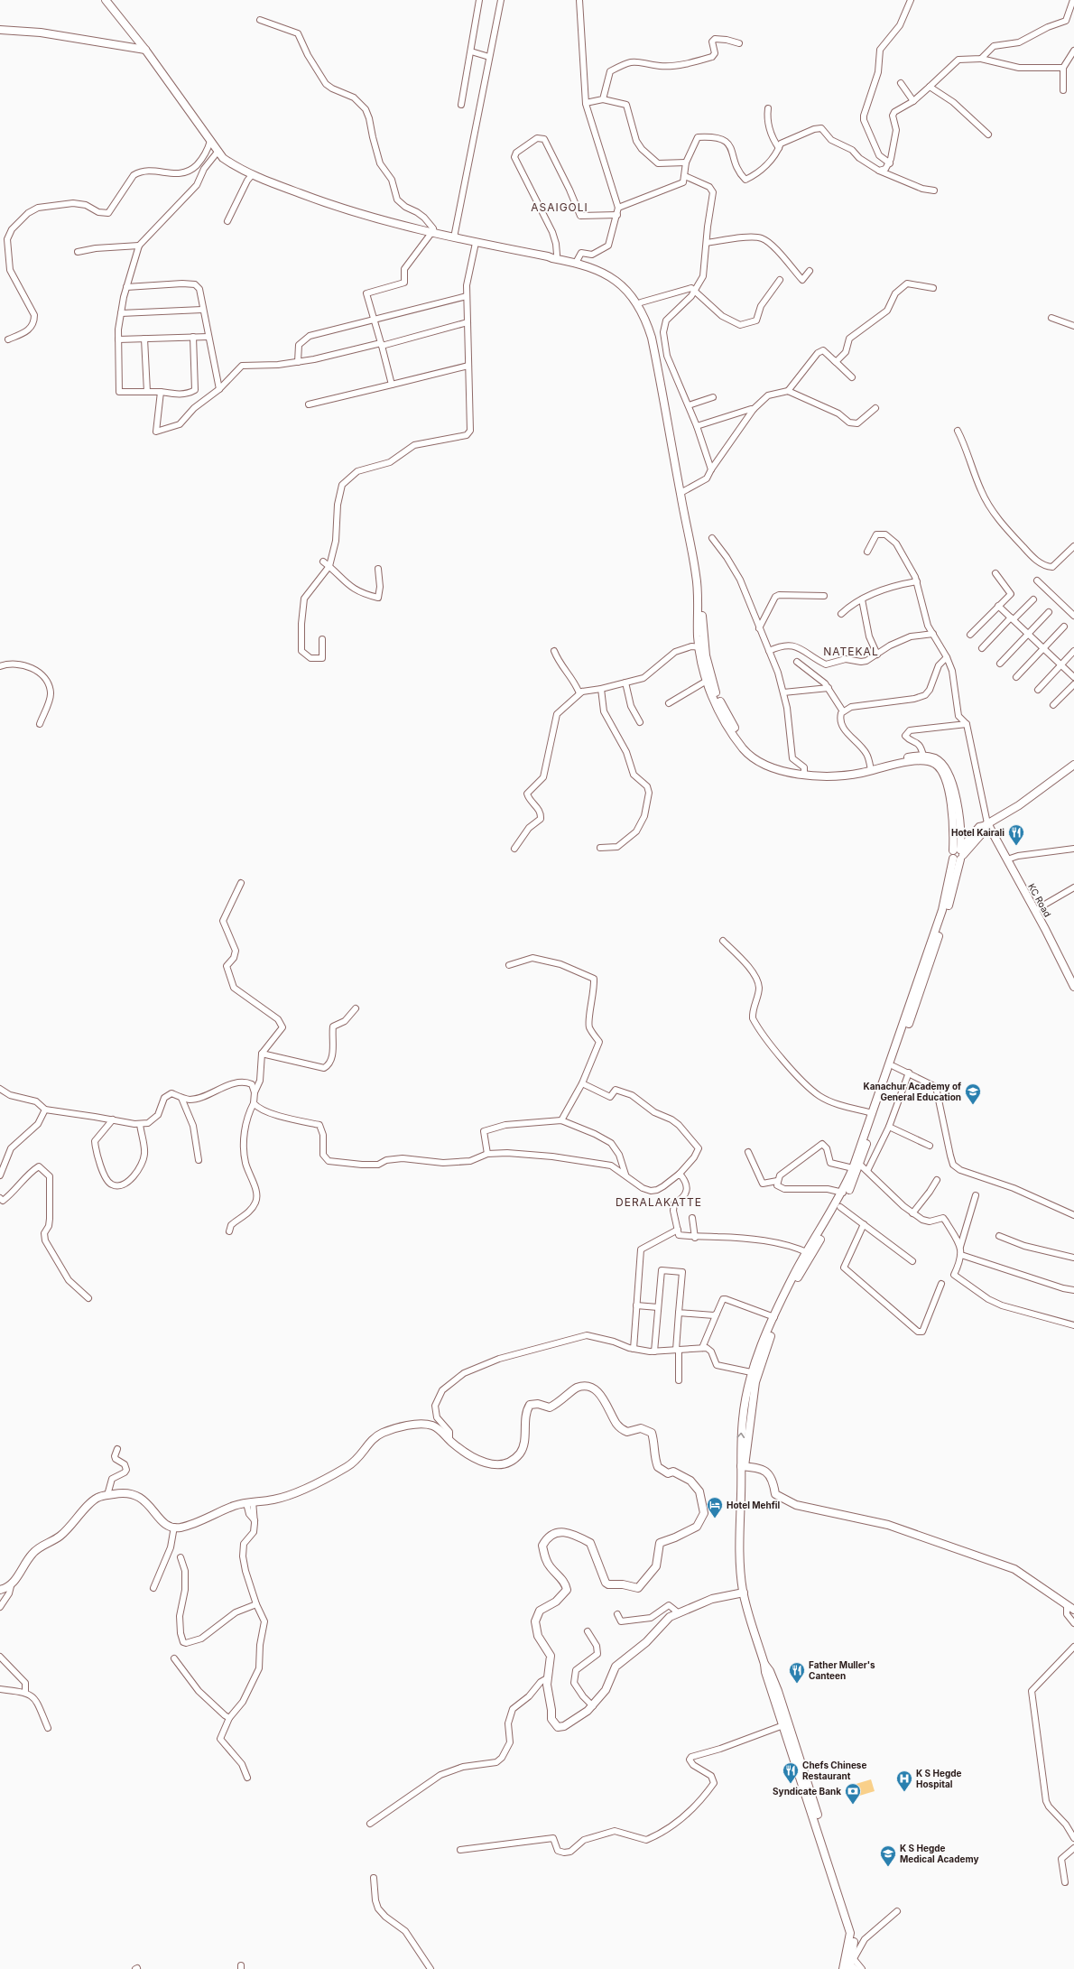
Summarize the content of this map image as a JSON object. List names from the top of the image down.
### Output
{
  "streets": {
    "main road": ["KC Road"]
  },
  "districts": ["ASAIGOLI", "NATEKAL", "DERALAKATTE"],
  "places": {
    "restaurant": ["Hotel Kairali", "Father Muller's Canteen", "Chefs Chinese Restaurant"],
    "school or university": ["Kanachur Academy of General Education", "K S Hegde Medical Academy"],
    "hotel": ["Hotel Mehfil"],
    "hospital": ["K S Hegde Hospital"],
    "bank": ["Syndicate Bank"]
  }
}
